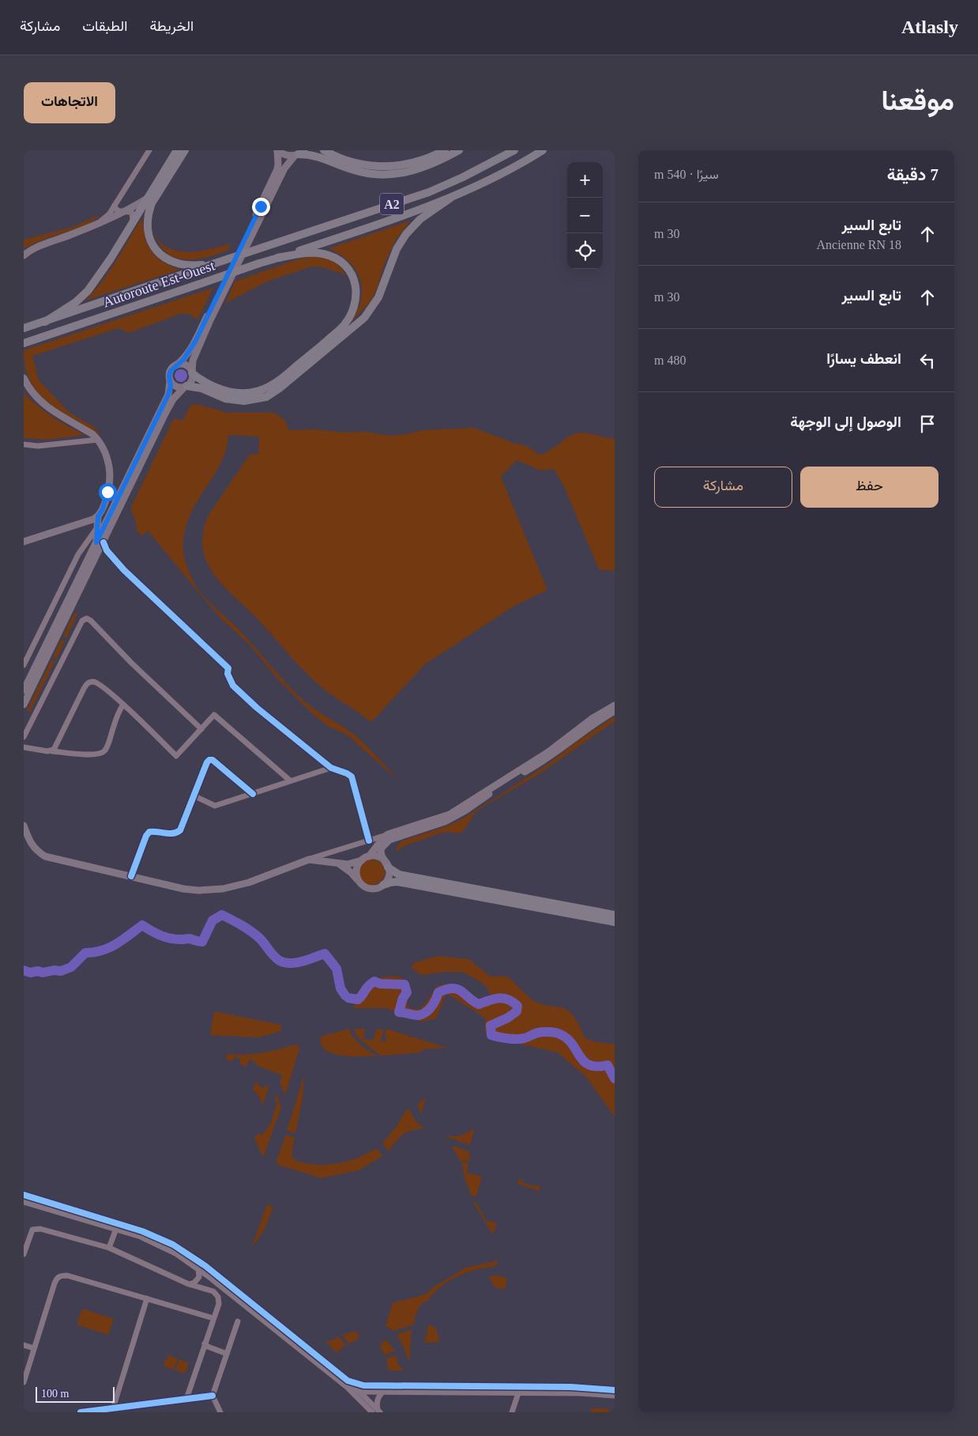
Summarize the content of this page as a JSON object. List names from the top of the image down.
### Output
{
  "streets": {
    "highway": ["A2", "Autoroute Est-Ouest"]
  },
  "scale_bar": "100 m",
  "page": {
    "header": "Atlasly",
    "nav": ["الخريطة", "الطبقات", "مشاركة"],
    "title": "موقعنا",
    "buttons": [
      "الاتجاهات",
      ["حفظ", "مشاركة"]
    ],
    "heading": ["7 دقيقة", "سيرًا · 540 m"],
    "map_buttons": ["+", "−"],
    "list": [
      ["تابع السير", "Ancienne RN 18", "30 m"],
      ["تابع السير", "30 m"],
      ["انعطف يسارًا", "480 m"],
      "الوصول إلى الوجهة"
    ],
    "scale": "100 m"
  }
}
